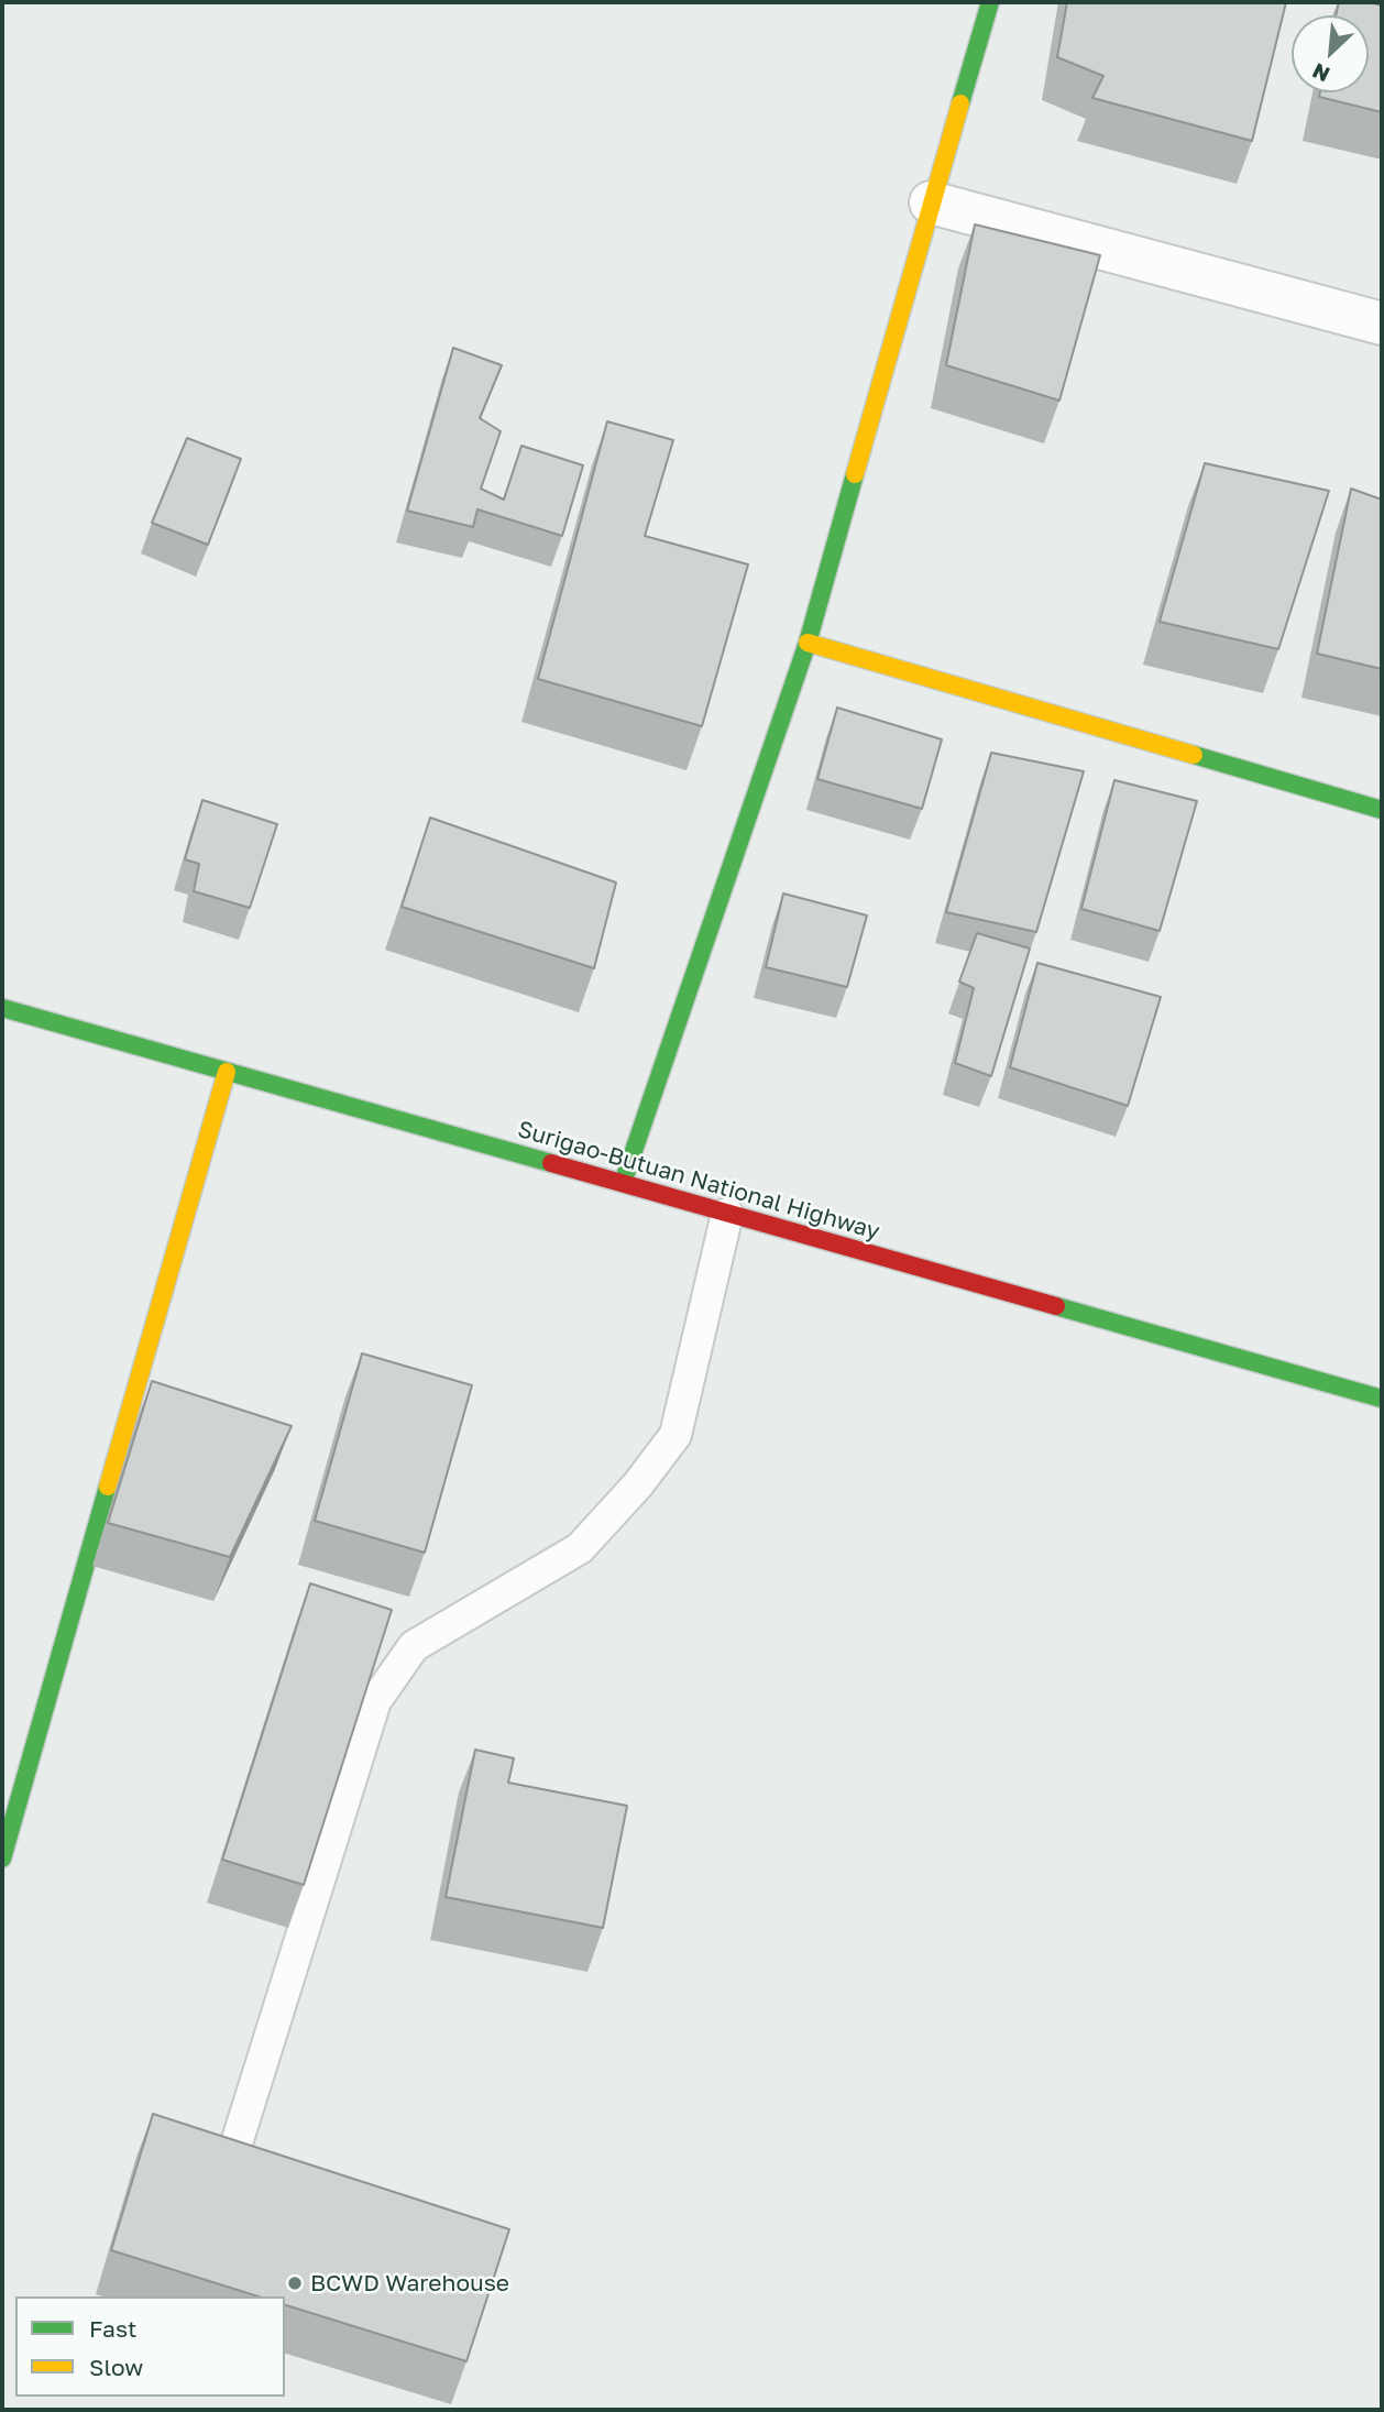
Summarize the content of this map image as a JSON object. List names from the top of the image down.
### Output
{
  "streets": {
    "street": ["Surigao-Butuan National Highway"]
  },
  "places": ["BCWD Warehouse"],
  "legend": ["Fast", "Slow"],
  "north": "bottom left"
}
